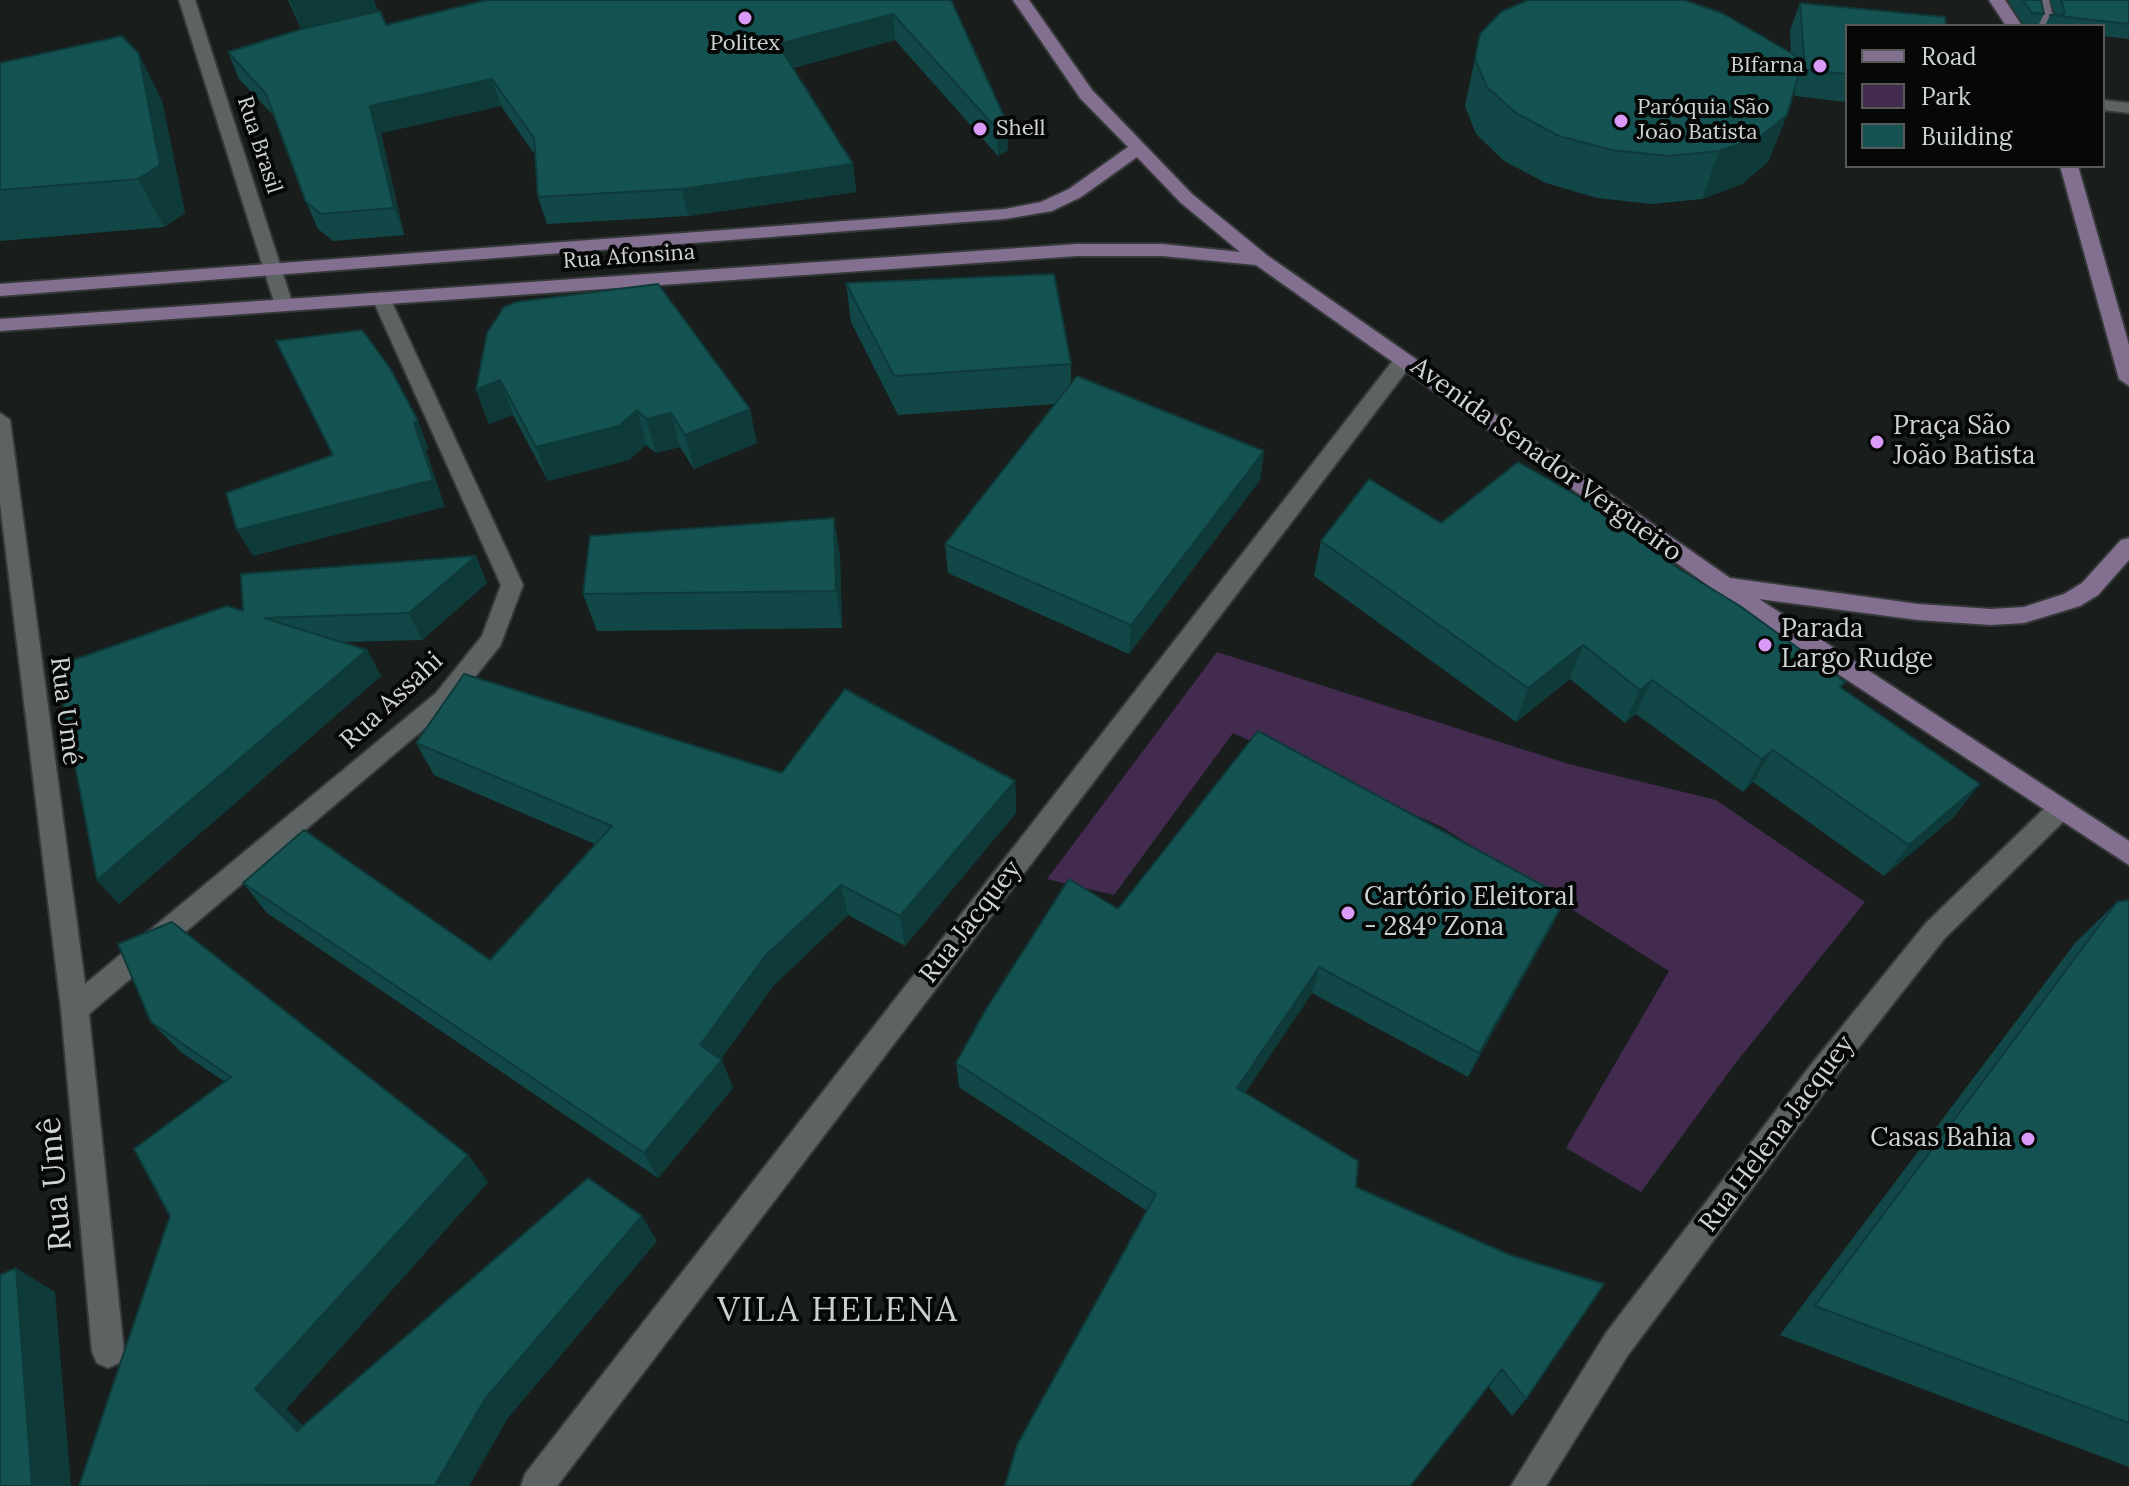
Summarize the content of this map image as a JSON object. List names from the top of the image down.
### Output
{
  "streets": {
    "main road": ["Rua Afonsina", "Avenida Senador Vergueiro"],
    "street": [
      "Rua Brasil",
      "Rua Assahi",
      "Rua Umé",
      "Rua Jacquey",
      "Rua Helena Jacquey",
      "Rua Umê"
    ]
  },
  "crossings": [
    ["Rua Brasil", "Rua Afonsina"],
    ["Rua Afonsina", "Avenida Senador Vergueiro"],
    ["Rua Afonsina", "Rua Assahi"],
    ["Avenida Senador Vergueiro", "Rua Jacquey"],
    ["Avenida Senador Vergueiro", "Rua Helena Jacquey"],
    ["Rua Assahi", "Rua Umé"],
    ["Rua Assahi", "Rua Umê"],
    ["Rua Umé", "Rua Umê"]
  ],
  "districts": ["VILA HELENA"],
  "places": [
    "Politex",
    "BIfarna",
    "Paróquia São João Batista",
    "Shell",
    "Praça São João Batista",
    "Parada Largo Rudge",
    "Cartório Eleitoral - 284º Zona",
    "Casas Bahia"
  ],
  "legend": ["Road", "Park", "Building"]
}
